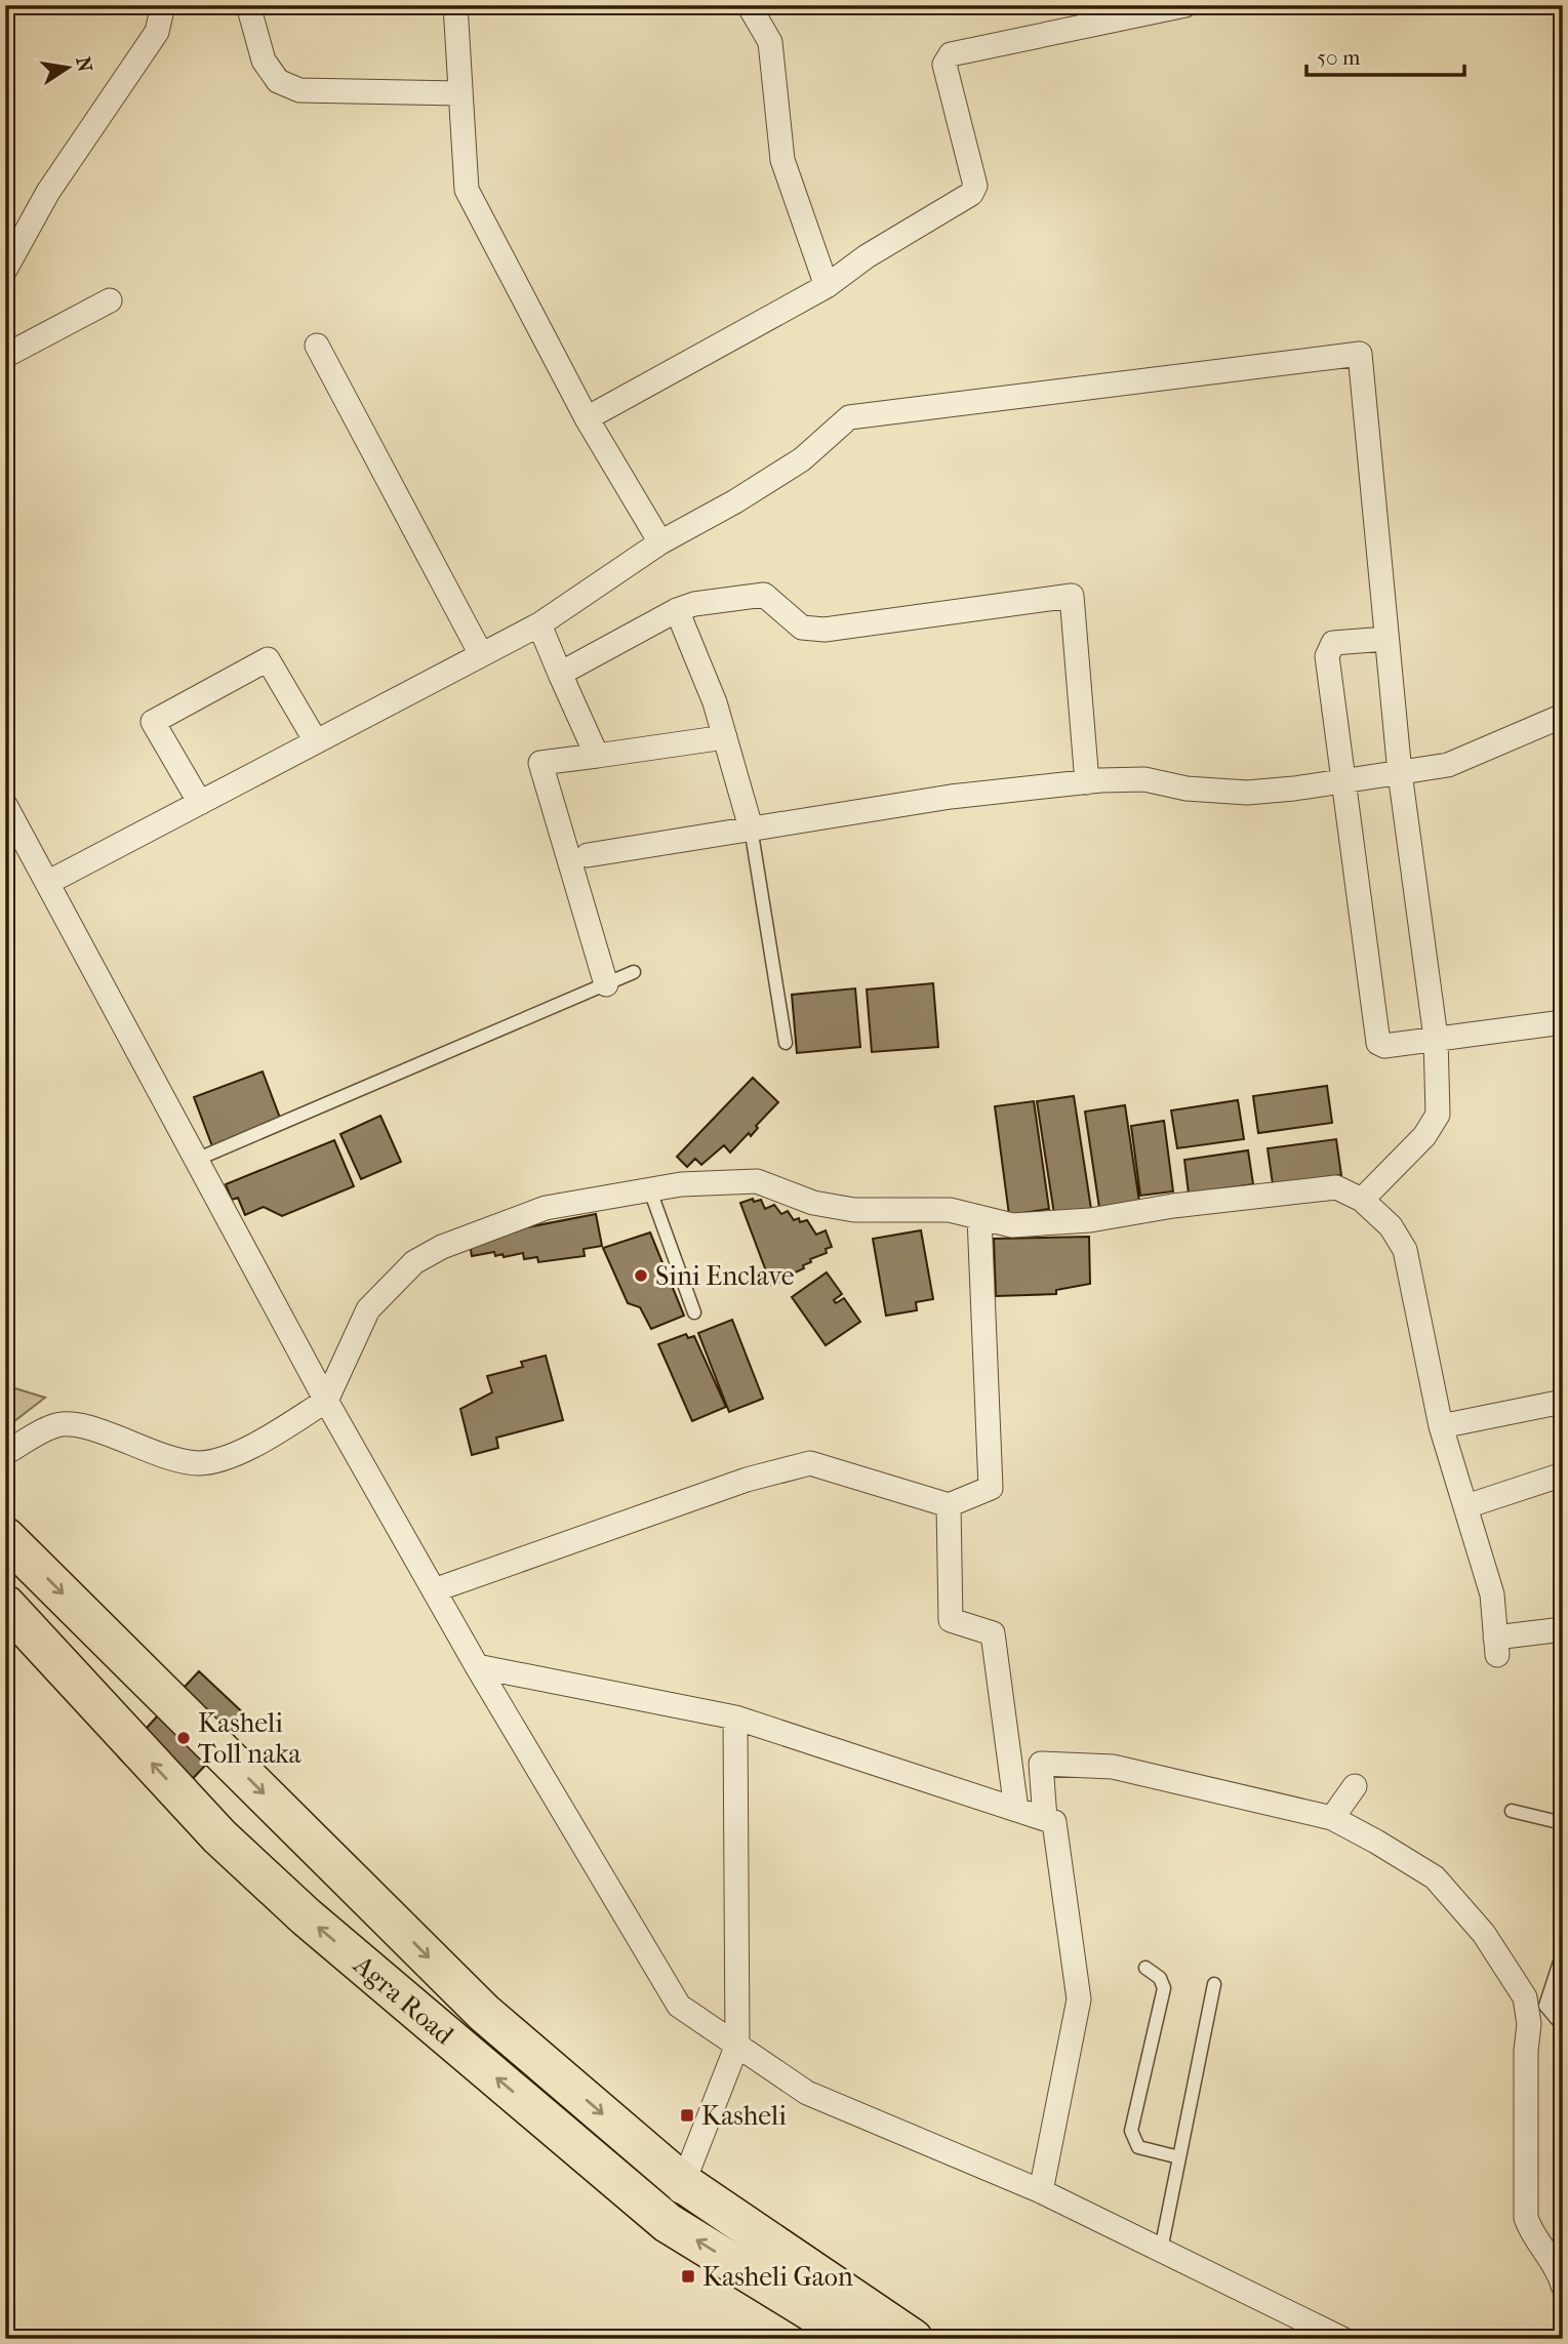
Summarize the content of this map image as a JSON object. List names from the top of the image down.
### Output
{
  "streets": {
    "highway": ["Agra Road"]
  },
  "places": {
    "other": ["Sini Enclave", "Kasheli Toll naka"],
    "transit": ["Kasheli", "Kasheli Gaon"]
  },
  "scale_bar": "50 m",
  "north": "right"
}
